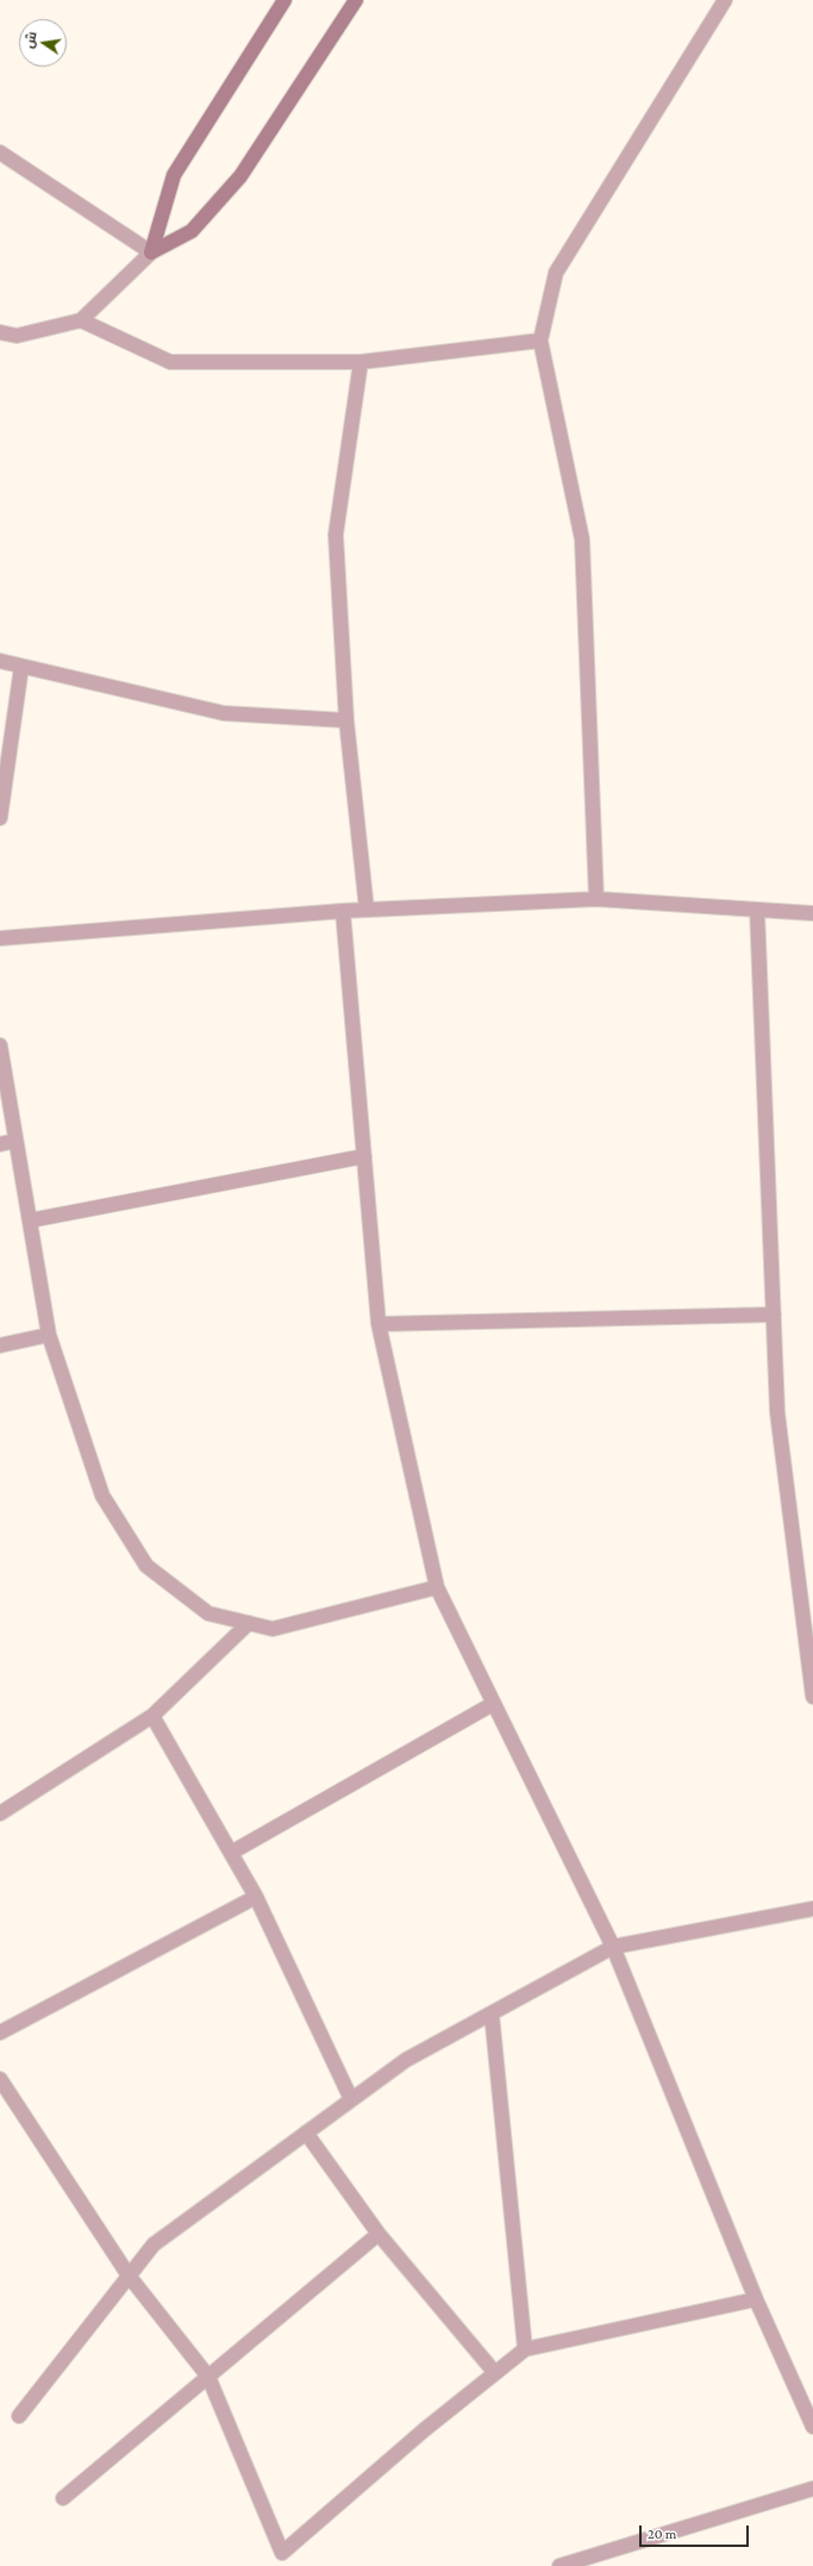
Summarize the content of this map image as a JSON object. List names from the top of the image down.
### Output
{
  "scale_bar": "20 m",
  "north": "left"
}
